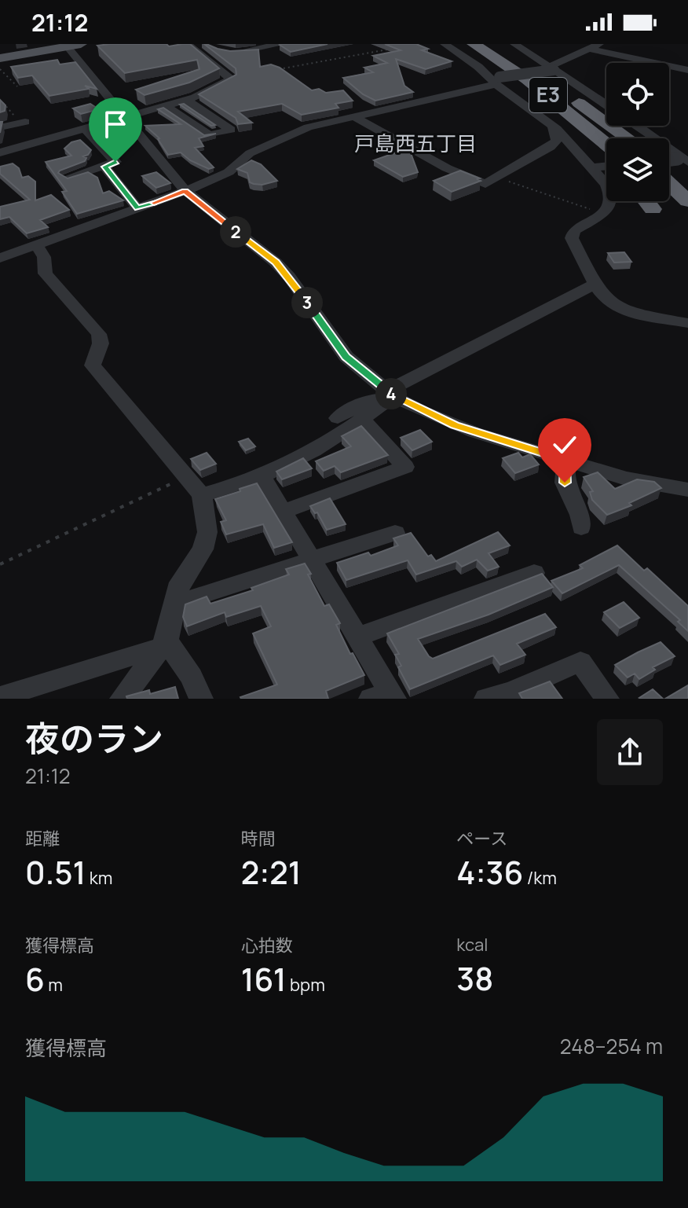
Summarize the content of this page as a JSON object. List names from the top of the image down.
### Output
{
  "streets": {
    "highway": ["E3"]
  },
  "districts": ["戸島西五丁目"],
  "page": {
    "status": "21:12",
    "pins": ["2", "3", "4"],
    "heading": ["夜のラン", "21:12"],
    "stats": [
      ["距離", "0.51 km"],
      ["時間", "2:21"],
      ["ペース", "4:36 /km"],
      ["獲得標高", "6 m"],
      ["心拍数", "161 bpm"],
      ["kcal", "38"]
    ],
    "chart": ["獲得標高", "248–254 m"]
  }
}
